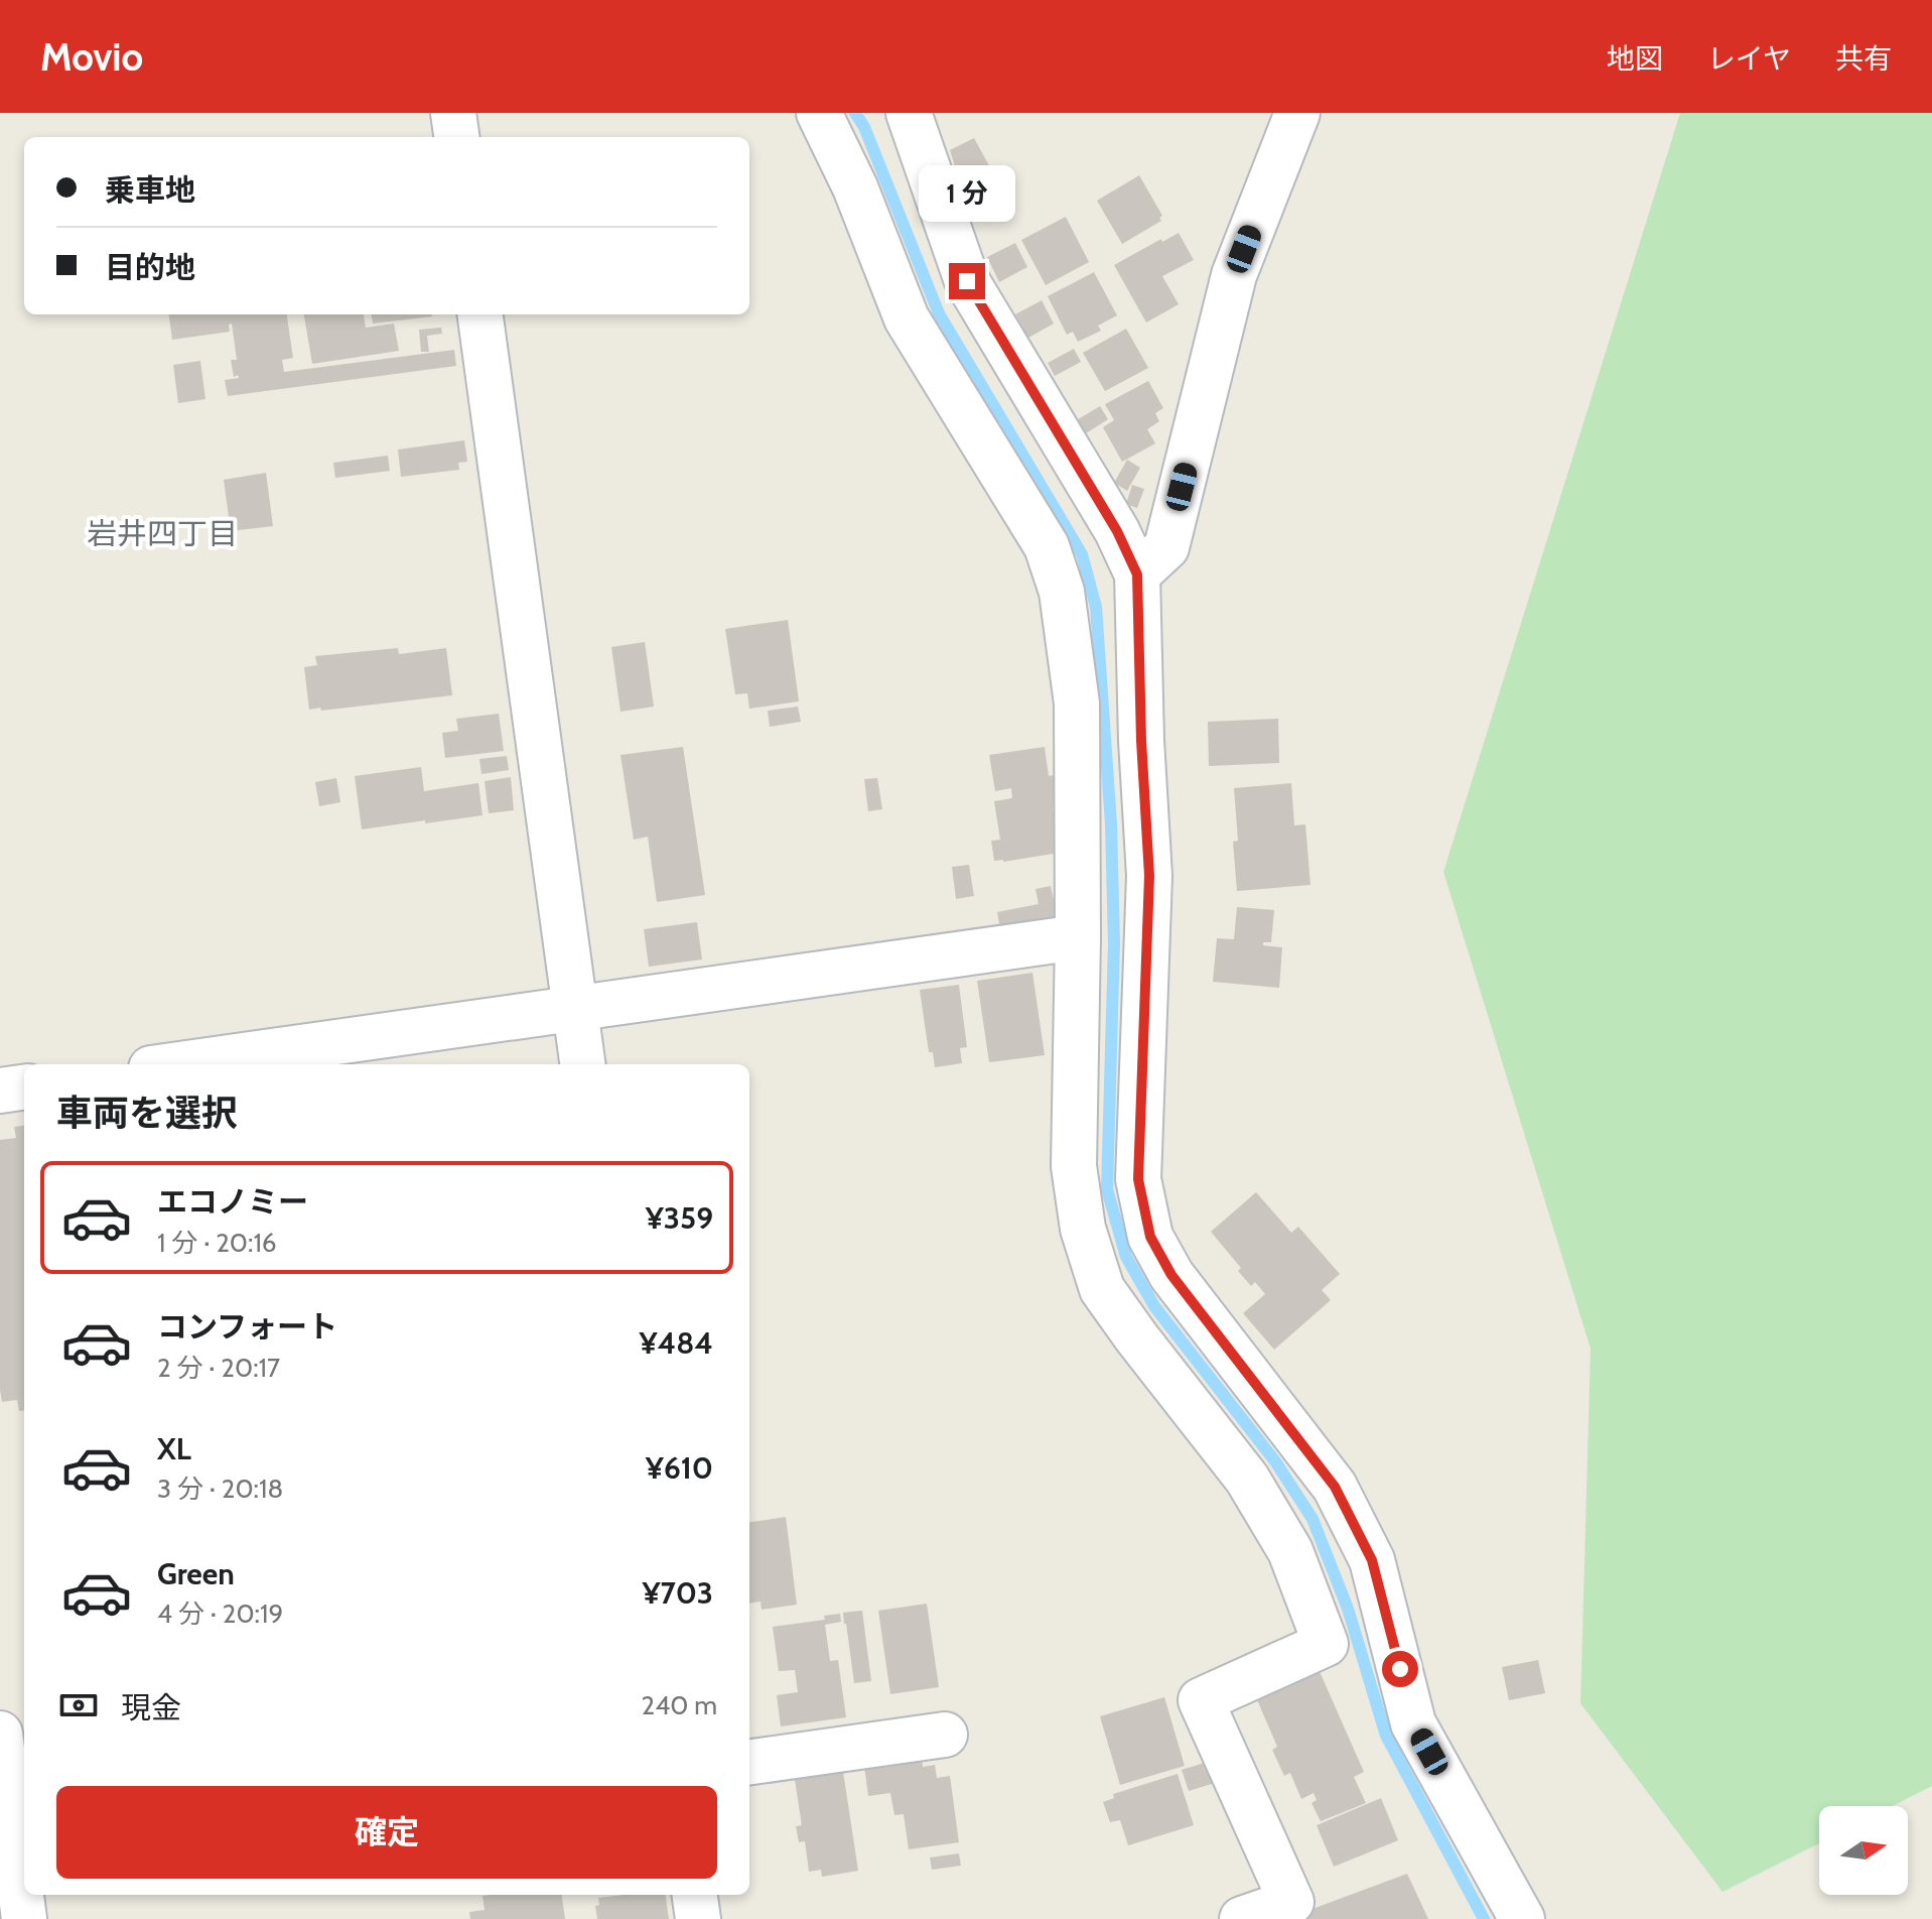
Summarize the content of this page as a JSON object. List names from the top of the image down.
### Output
{
  "districts": ["岩井四丁目"],
  "north": "right",
  "page": {
    "header": "Movio",
    "nav": ["地図", "レイヤ", "共有"],
    "banner": ["乗車地", "目的地"],
    "bubble": "1 分",
    "heading": "車両を選択",
    "list": [
      {
        "name": "エコノミー",
        "note": "1 分 · 20:16",
        "value": "¥359"
      },
      {
        "name": "コンフォート",
        "note": "2 分 · 20:17",
        "value": "¥484"
      },
      {
        "name": "XL",
        "note": "3 分 · 20:18",
        "value": "¥610"
      },
      {
        "name": "Green",
        "note": "4 分 · 20:19",
        "value": "¥703"
      }
    ],
    "pay": ["現金", "240 m"],
    "buttons": "確定"
  }
}
